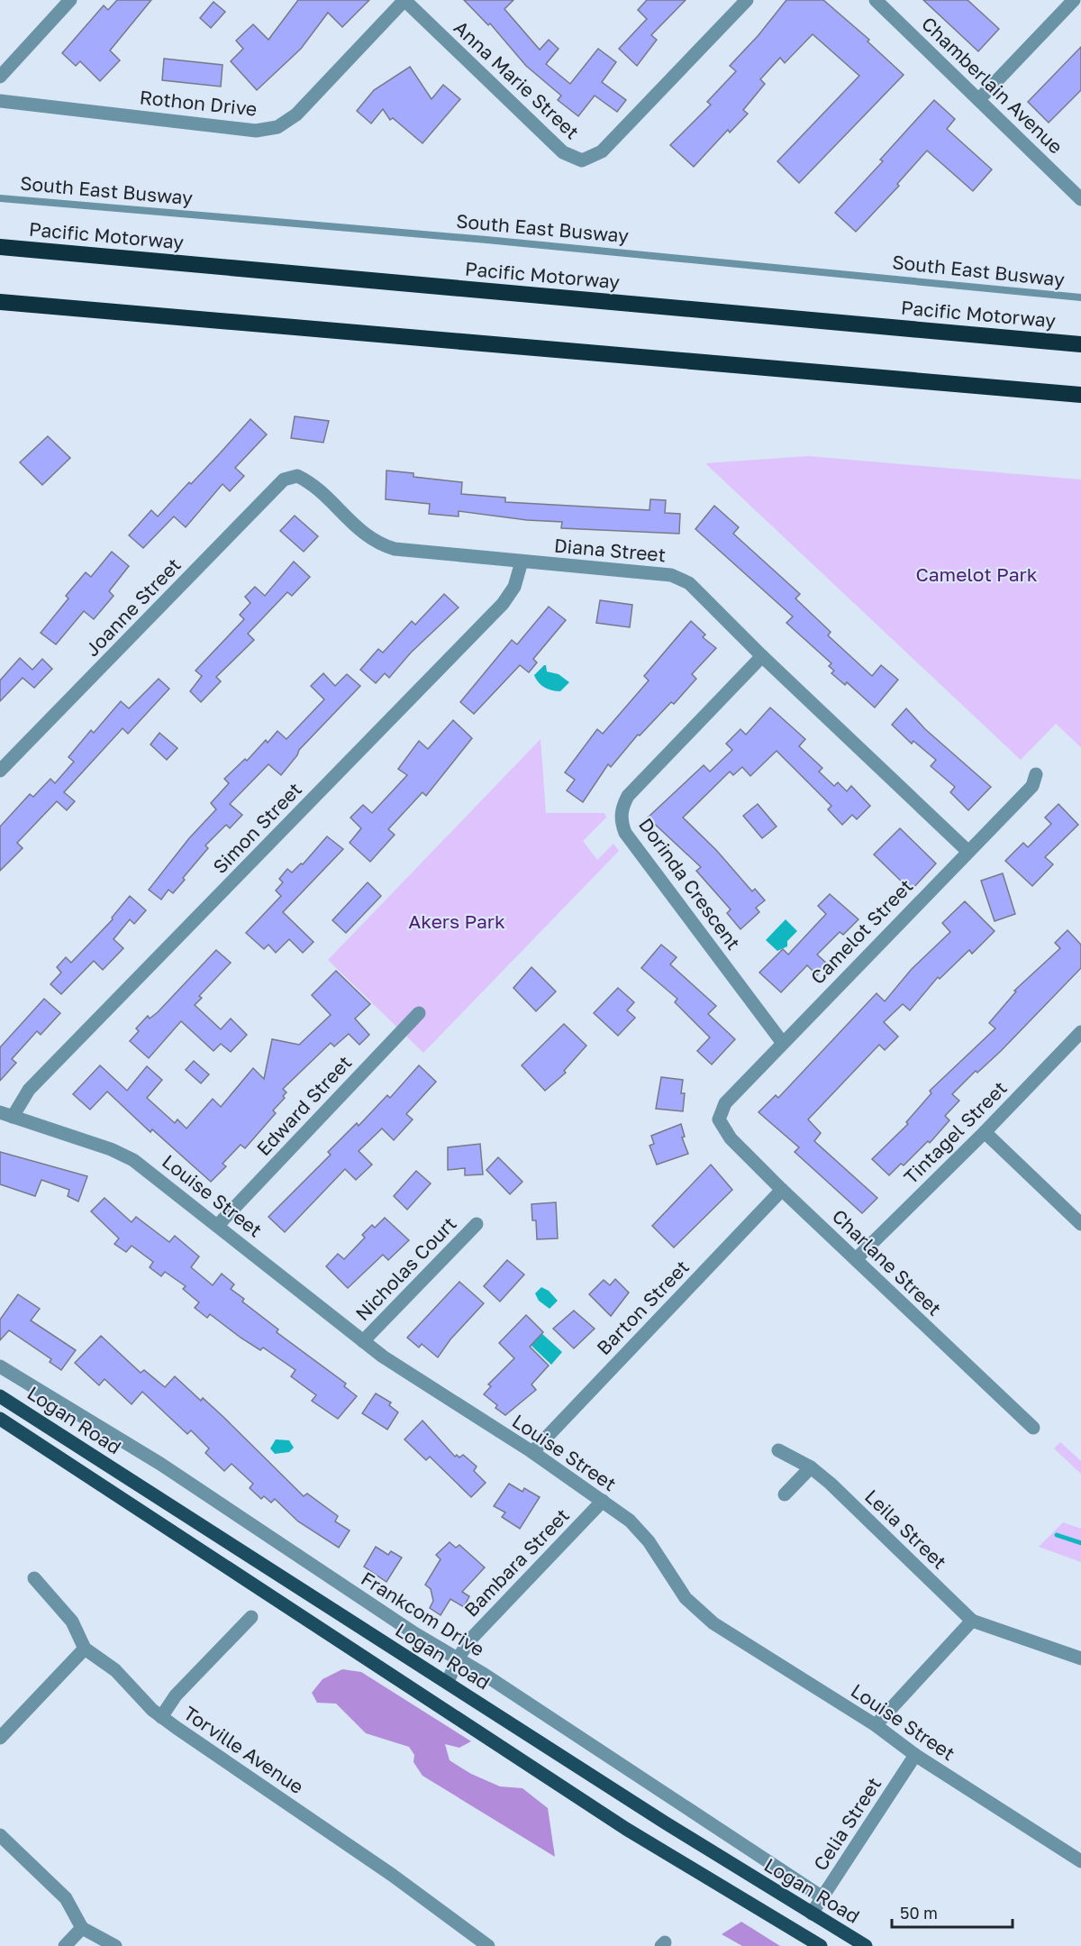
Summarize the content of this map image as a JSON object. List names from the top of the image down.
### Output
{
  "streets": {
    "highway": ["Pacific Motorway"],
    "main road": ["Logan Road"],
    "street": [
      "Anna Marie Street",
      "Chamberlain Avenue",
      "Rothon Drive",
      "Diana Street",
      "Joanne Street",
      "Simon Street",
      "Dorinda Crescent",
      "Camelot Street",
      "Edward Street",
      "Tintagel Street",
      "Louise Street",
      "Charlane Street",
      "Nicholas Court",
      "Barton Street",
      "Leila Street",
      "Bambara Street",
      "Frankcom Drive",
      "Torville Avenue",
      "Celia Street"
    ],
    "lane": ["South East Busway"]
  },
  "crossings": [
    ["Anna Marie Street", "Rothon Drive"],
    ["Diana Street", "Joanne Street"],
    ["Diana Street", "Simon Street"],
    ["Diana Street", "Dorinda Crescent"],
    ["Diana Street", "Camelot Street"],
    ["Simon Street", "Louise Street"],
    ["Dorinda Crescent", "Camelot Street"],
    ["Camelot Street", "Charlane Street"],
    ["Edward Street", "Louise Street"],
    ["Tintagel Street", "Charlane Street"],
    ["Louise Street", "Nicholas Court"],
    ["Louise Street", "Barton Street"],
    ["Louise Street", "Bambara Street"],
    ["Louise Street", "Celia Street"],
    ["Charlane Street", "Barton Street"],
    ["Logan Road", "Bambara Street"],
    ["Logan Road", "Celia Street"],
    ["Bambara Street", "Frankcom Drive"],
    ["Frankcom Drive", "Celia Street"]
  ],
  "parks": ["Camelot Park", "Akers Park"],
  "scale_bar": "50 m"
}
